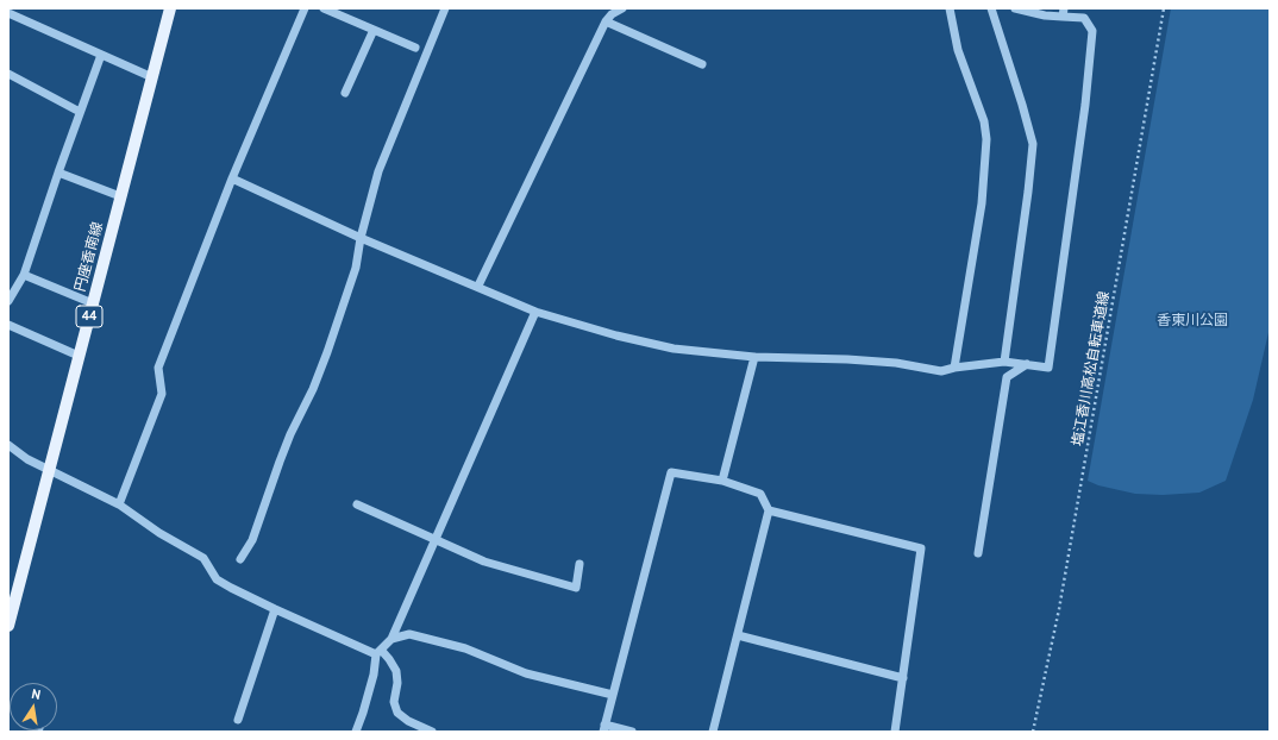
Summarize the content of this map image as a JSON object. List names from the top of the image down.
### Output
{
  "streets": {
    "main road": ["円座香南線", "44"],
    "path": ["塩江香川高松自転車道線"]
  },
  "parks": ["香東川公園"],
  "north": "top"
}
